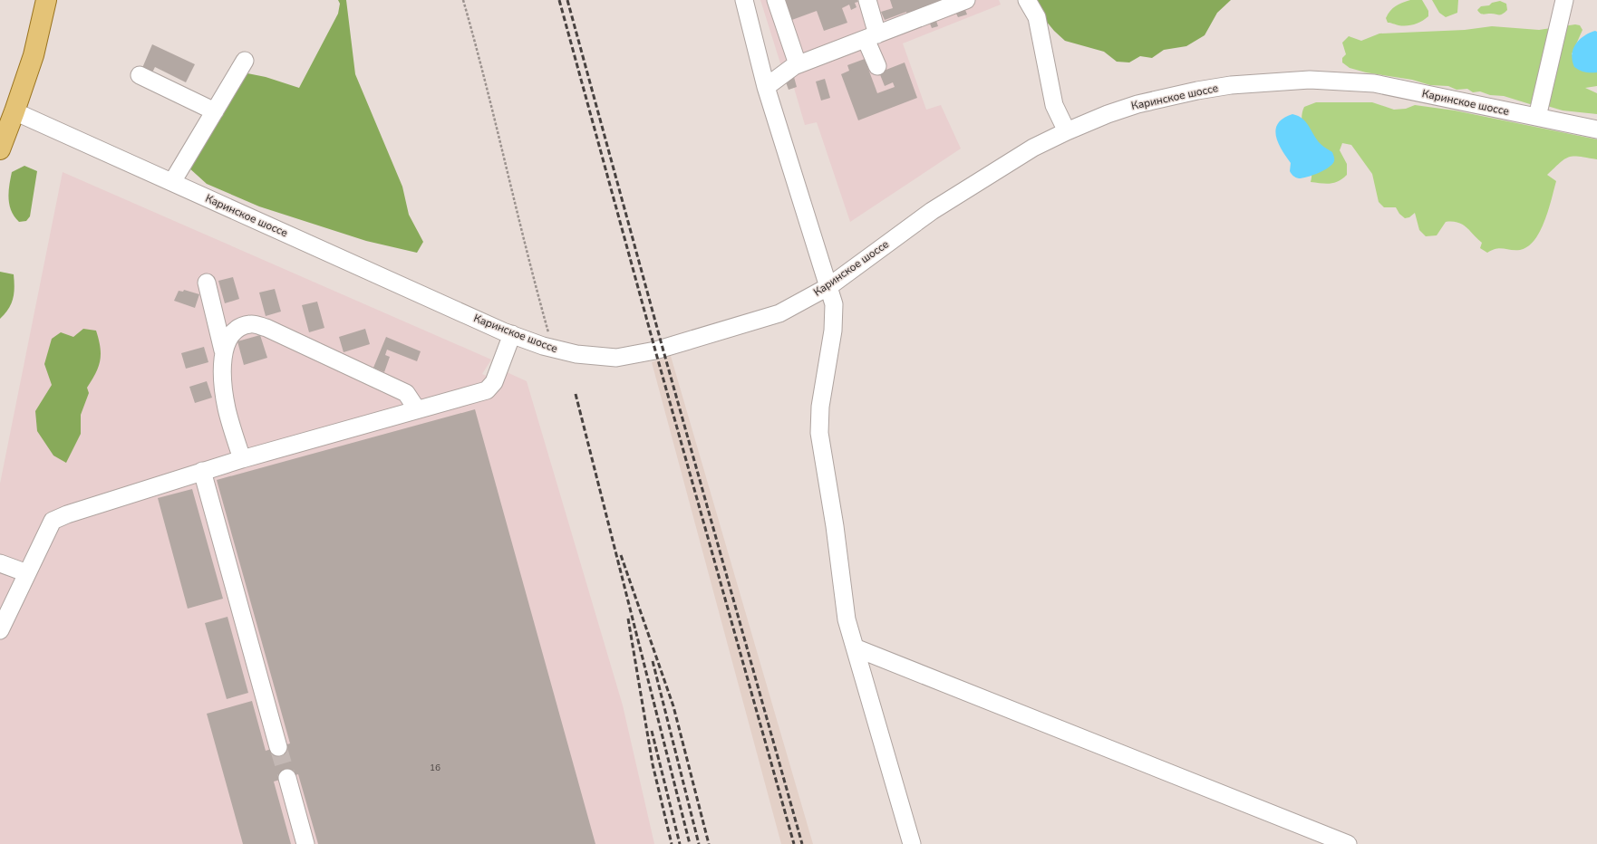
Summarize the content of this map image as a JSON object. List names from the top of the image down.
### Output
{
  "streets": {
    "street": ["Каринское шоссе"]
  },
  "house_numbers": ["16"]
}
